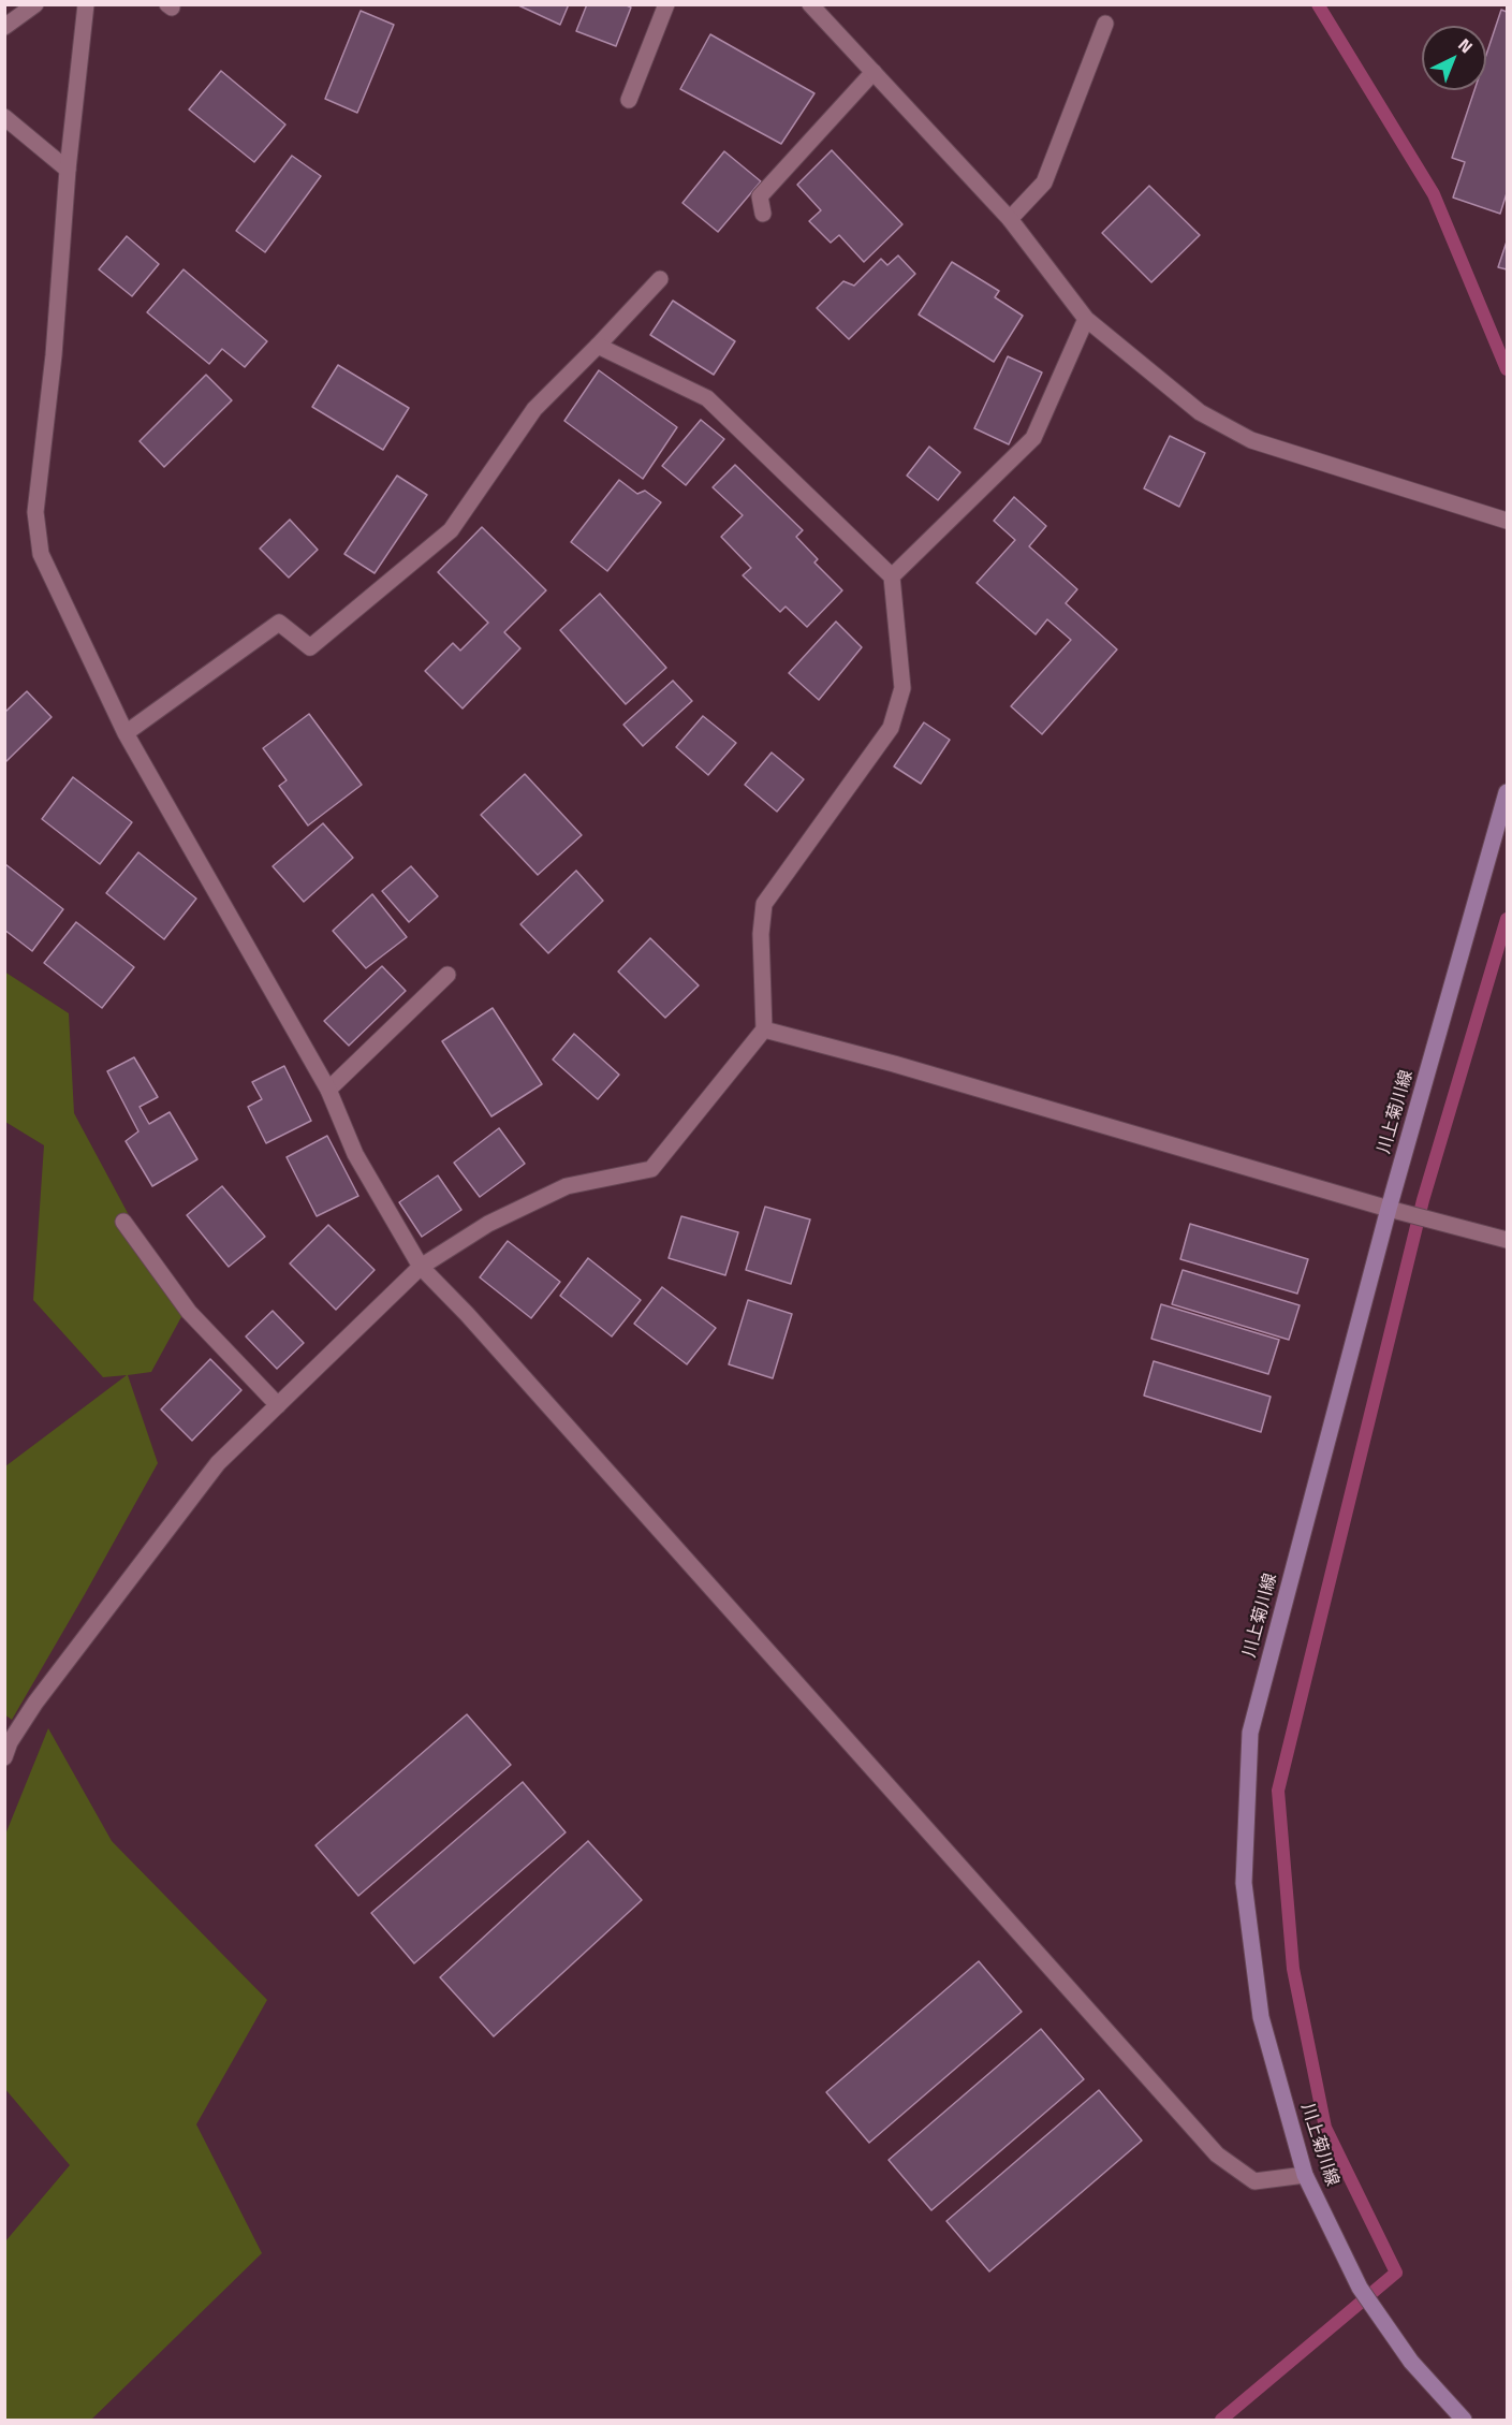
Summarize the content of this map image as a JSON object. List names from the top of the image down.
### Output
{
  "streets": {
    "main road": ["川上菊川線"]
  },
  "north": "top right"
}
